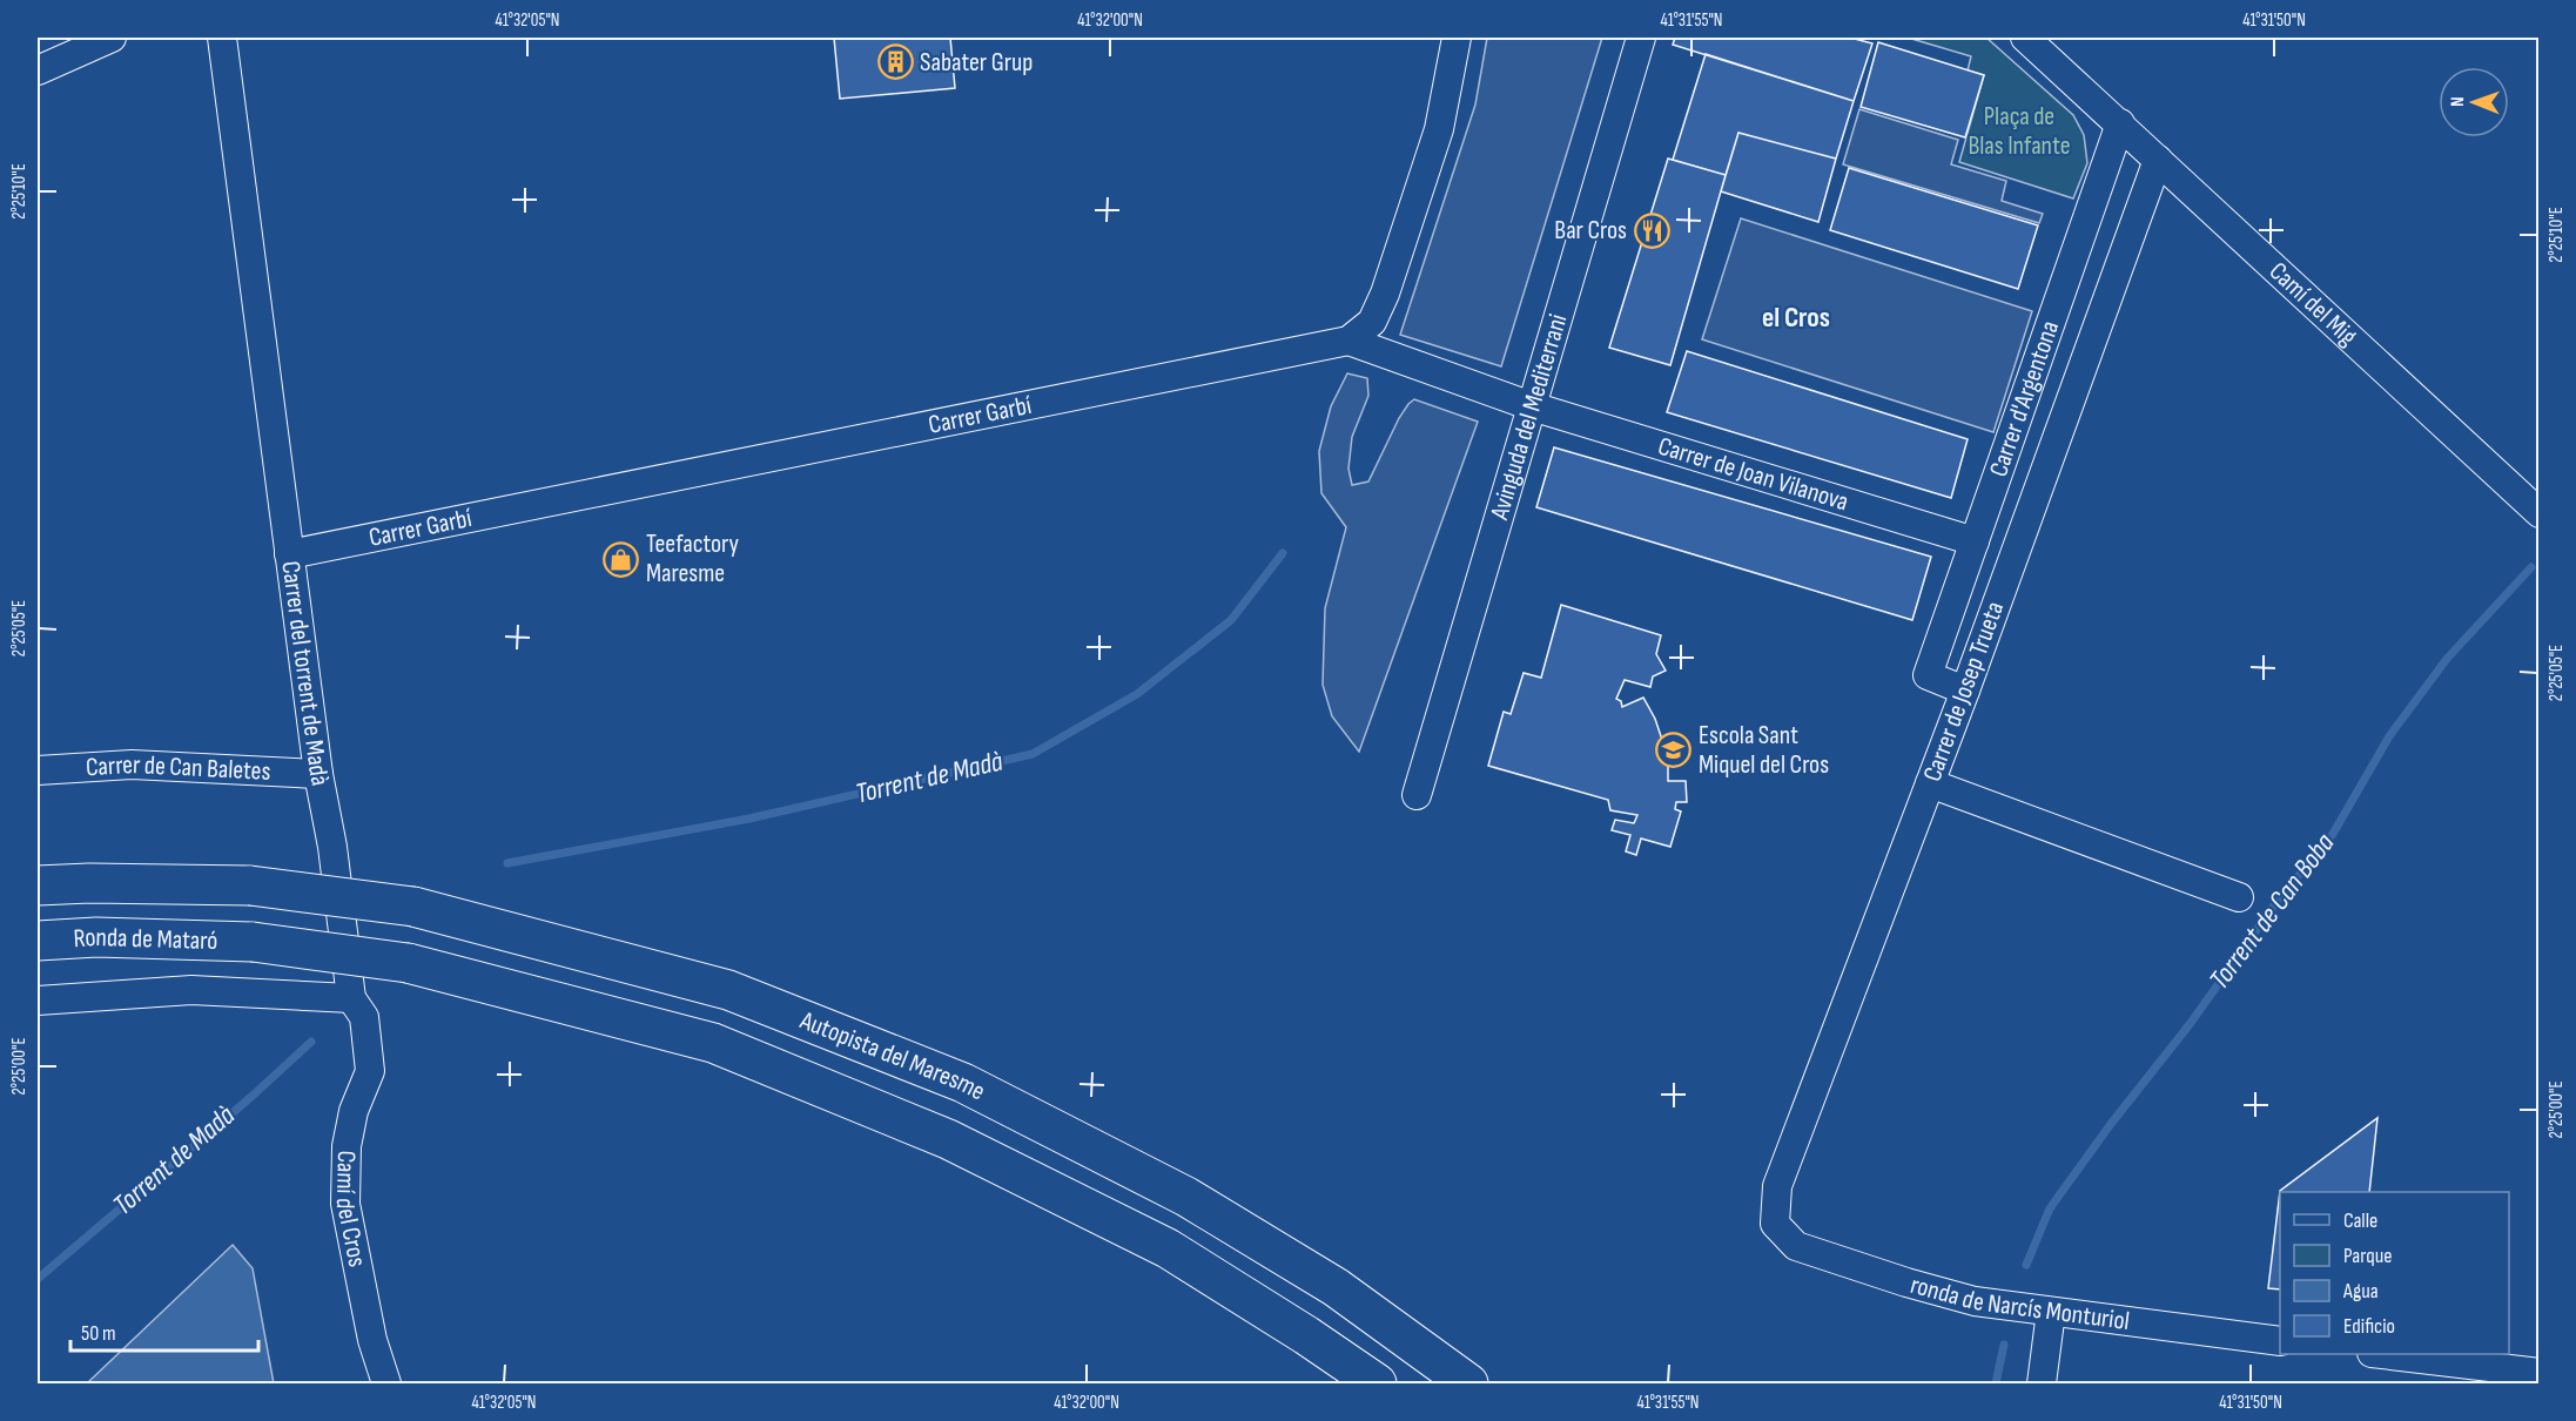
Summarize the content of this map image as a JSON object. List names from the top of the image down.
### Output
{
  "streets": {
    "highway": ["Ronda de Mataró", "Autopista del Maresme"],
    "street": [
      "Camí del Mig",
      "Carrer d'Argentona",
      "Carrer Garbí",
      "Avinguda del Mediterrani",
      "Carrer de Joan Vilanova",
      "Carrer del torrent de Madà",
      "Carrer de Josep Trueta",
      "Carrer de Can Baletes",
      "Camí del Cros",
      "ronda de Narcís Monturiol"
    ]
  },
  "crossings": [
    ["Camí del Mig", "Carrer d'Argentona"],
    ["Camí del Mig", "Carrer de Josep Trueta"],
    ["Carrer d'Argentona", "Carrer de Joan Vilanova"],
    ["Carrer d'Argentona", "Carrer de Josep Trueta"],
    ["Carrer Garbí", "Carrer de Joan Vilanova"],
    ["Carrer Garbí", "Carrer del torrent de Madà"],
    ["Avinguda del Mediterrani", "Carrer de Joan Vilanova"],
    ["Carrer del torrent de Madà", "Carrer de Can Baletes"],
    ["Carrer del torrent de Madà", "Camí del Cros"],
    ["Carrer de Josep Trueta", "ronda de Narcís Monturiol"]
  ],
  "districts": ["el Cros"],
  "water": ["Torrent de Madà", "Torrent de Can Boba"],
  "parks": ["Plaça de Blas Infante"],
  "places": {
    "building": ["Sabater Grup"],
    "restaurant": ["Bar Cros"],
    "shop": ["Teefactory Maresme"],
    "school or university": ["Escola Sant Miquel del Cros"]
  },
  "legend": [
    "Calle",
    "Parque",
    "Agua",
    "Edificio"
  ],
  "scale_bar": "50 m",
  "north": "left",
  "coordinates": [
    "41°32'05\"N",
    "41°32'00\"N",
    "41°31'55\"N",
    "41°31'50\"N",
    "2°25'10\"E",
    "2°25'05\"E",
    "2°25'00\"E"
  ]
}
